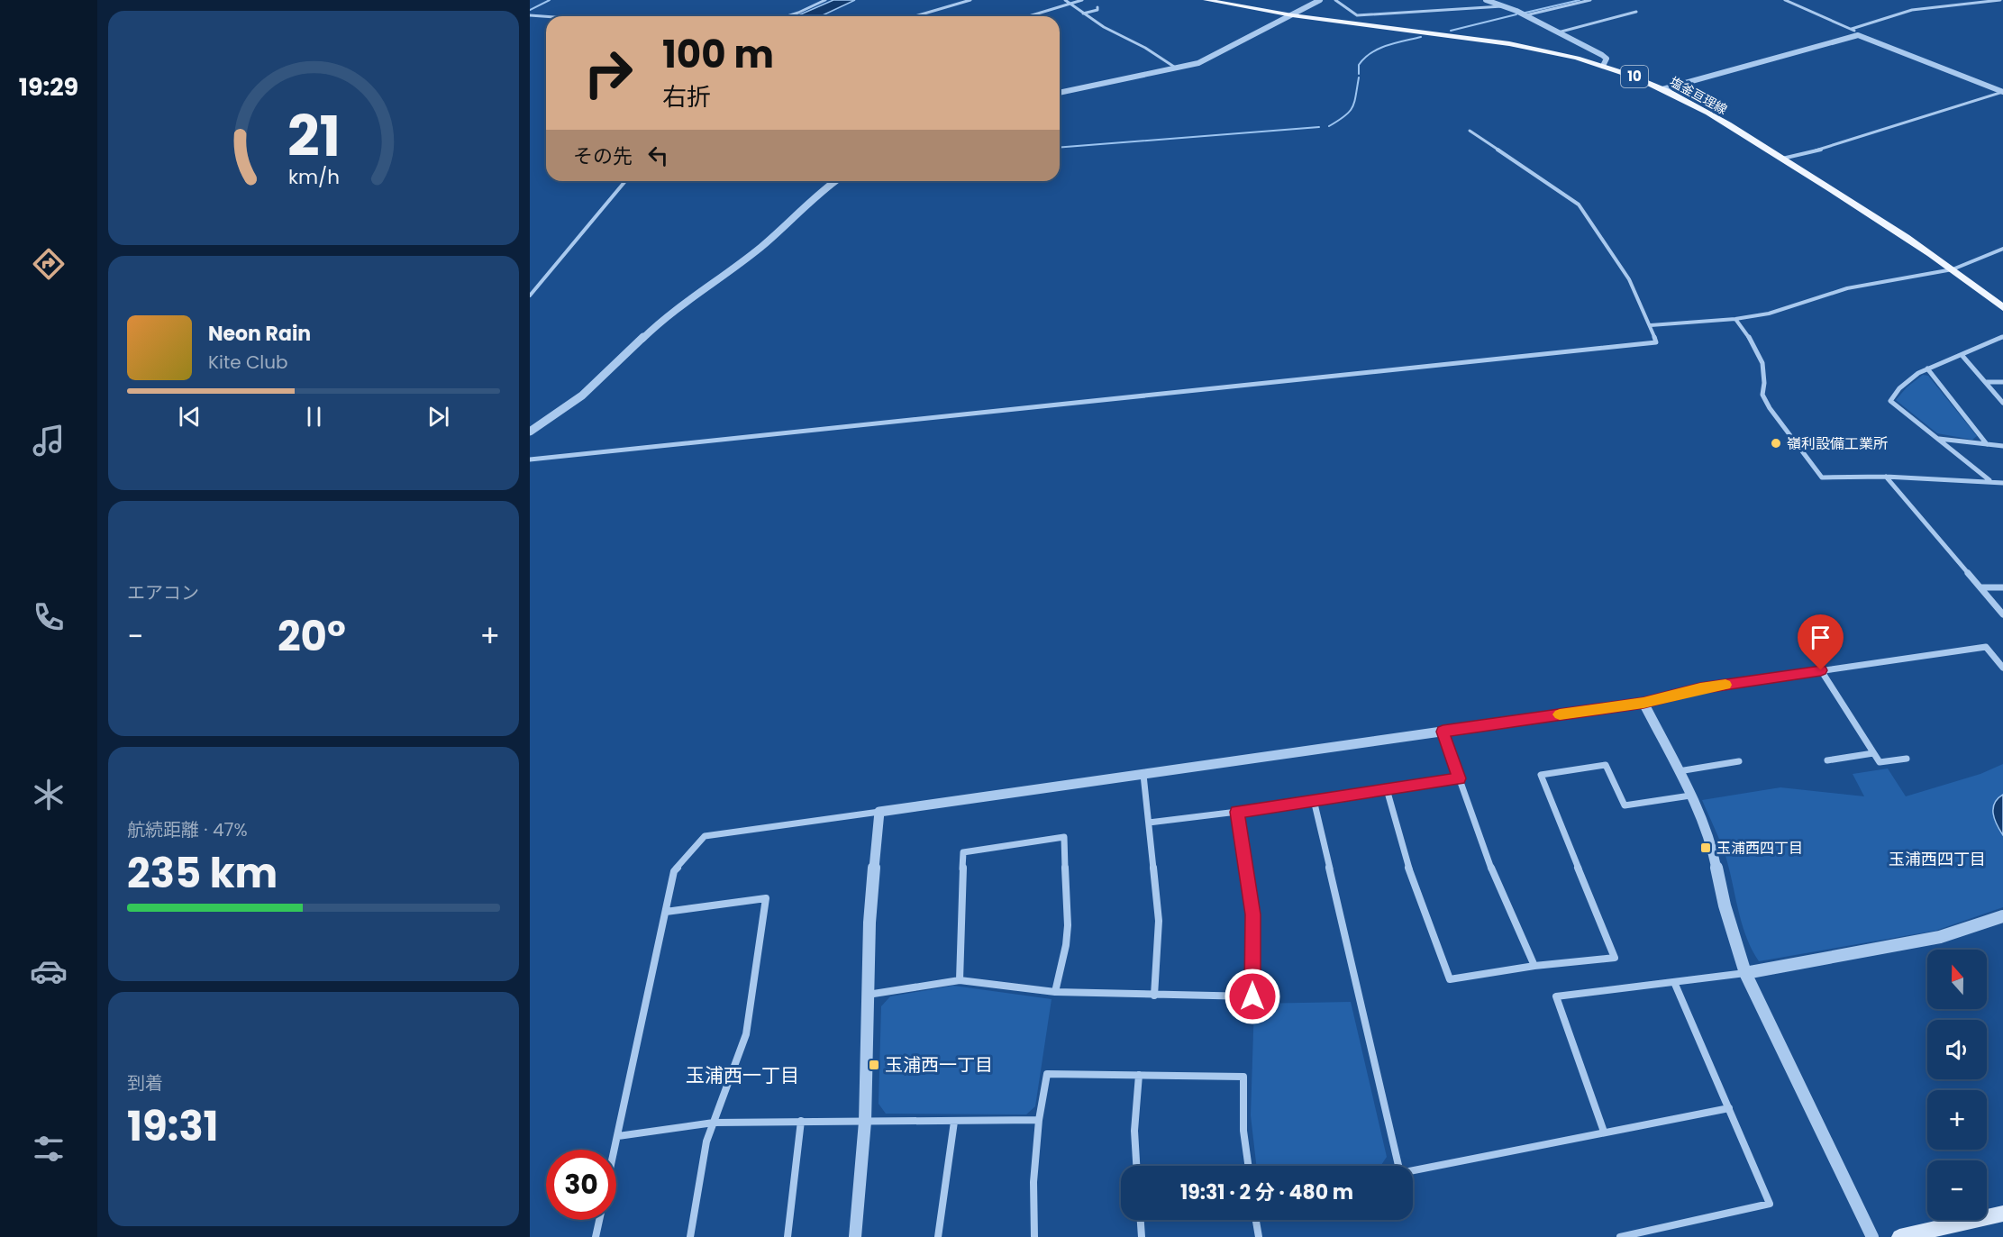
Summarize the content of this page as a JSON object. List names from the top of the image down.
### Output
{
  "streets": {
    "main road": ["10", "塩釜亘理線"]
  },
  "districts": ["玉浦西四丁目", "玉浦西一丁目"],
  "places": {
    "other": ["嶺利設備工業所"],
    "transit": ["玉浦西四丁目", "玉浦西一丁目"]
  },
  "north": "top",
  "page": {
    "tabs": "19:29",
    "turn": ["100 m", "右折"],
    "then": "その先",
    "song": ["Neon Rain", "Kite Club"],
    "tile": [
      "エアコン",
      ["航続距離 · 47%", "235 km"],
      ["到着", "19:31"]
    ],
    "heat": ["−", "20°", "+"],
    "map_buttons": ["+", "−"],
    "limit": "30",
    "trip": "19:31 · 2 分 · 480 m",
    "gauge": ["21", "km/h"]
  }
}
